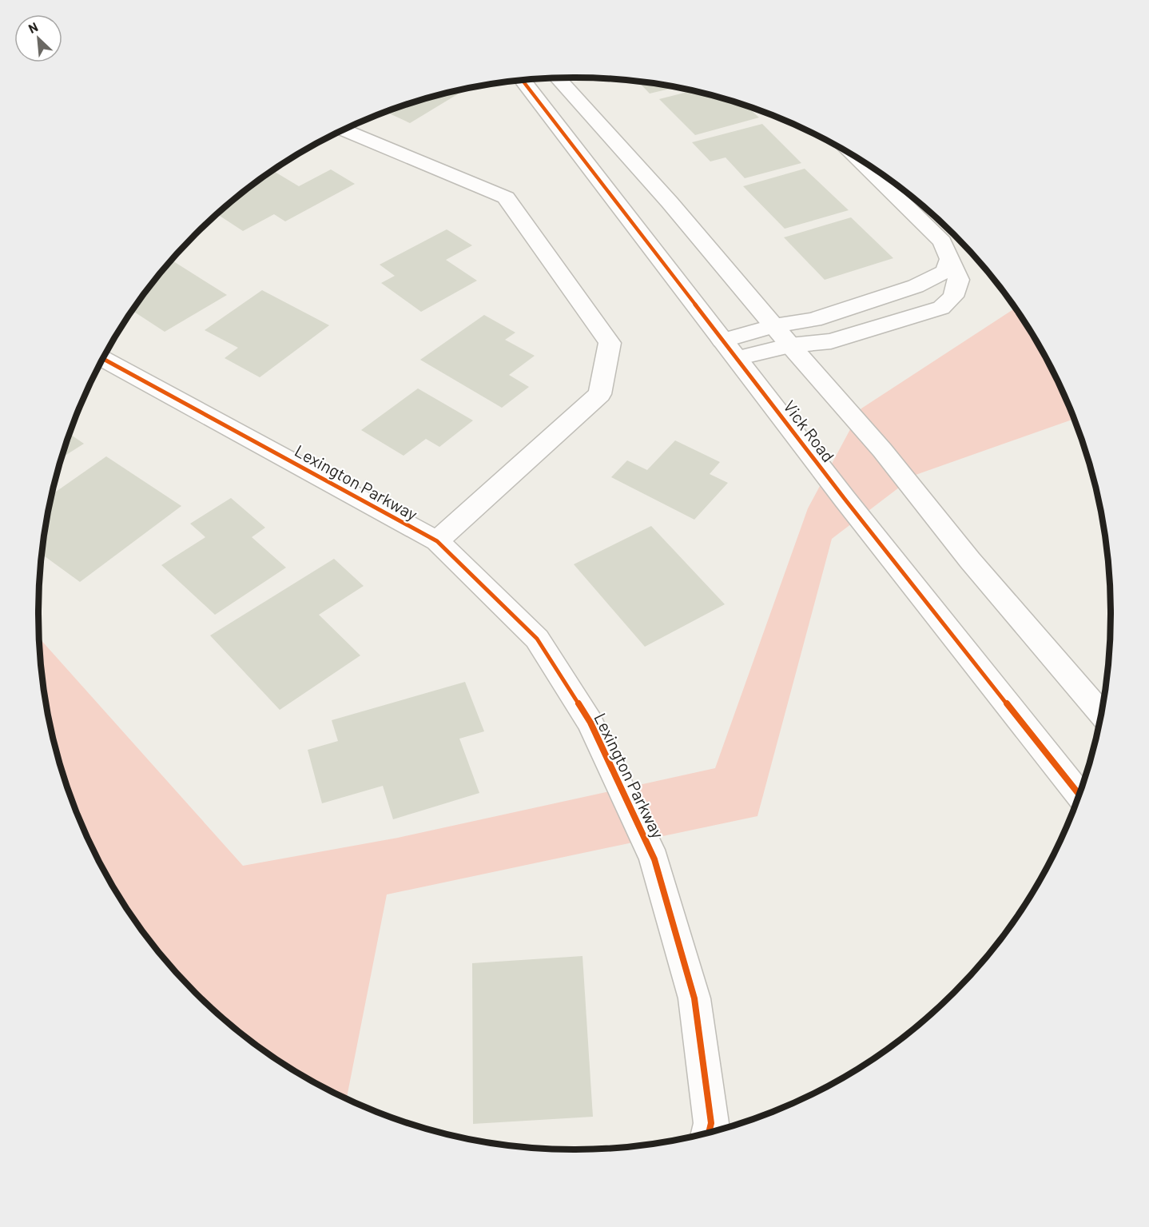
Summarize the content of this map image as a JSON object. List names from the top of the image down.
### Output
{
  "streets": {
    "street": ["Vick Road", "Lexington Parkway"]
  },
  "north": "top left"
}
